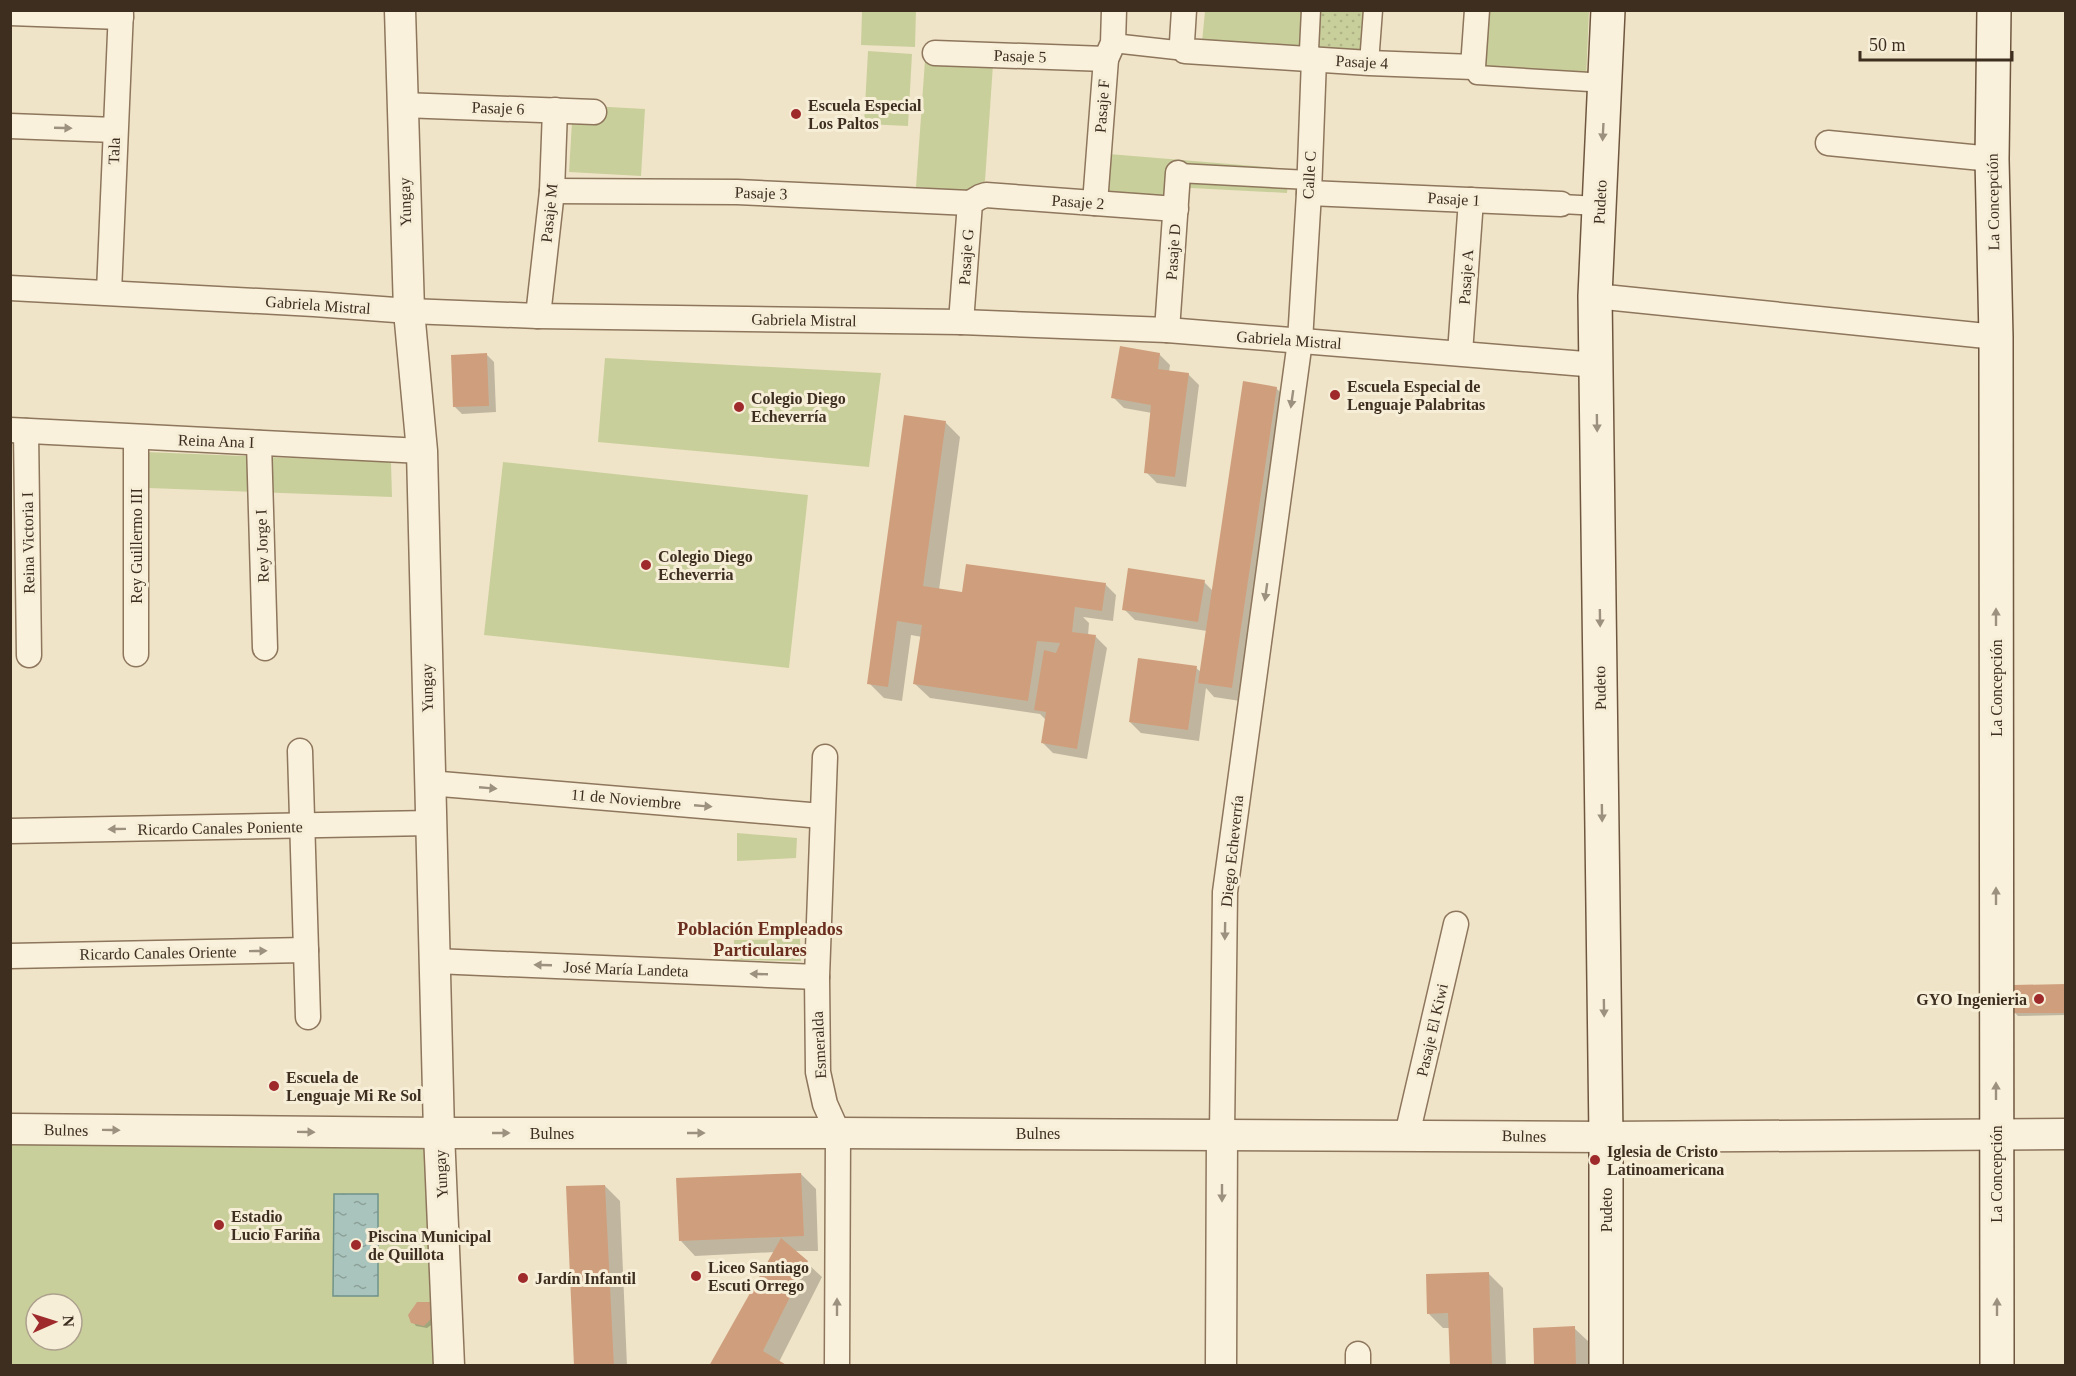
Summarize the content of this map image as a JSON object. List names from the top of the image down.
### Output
{
  "streets": {
    "main road": ["Pudeto", "La Concepción"],
    "street": [
      "Pasaje 5",
      "Pasaje 4",
      "Pasaje F",
      "Pasaje 6",
      "Tala",
      "Calle C",
      "Pasaje 3",
      "Pasaje 1",
      "Yungay",
      "Pasaje 2",
      "Pasaje M",
      "Pasaje D",
      "Pasaje G",
      "Pasaje A",
      "Gabriela Mistral",
      "Reina Ana I",
      "Reina Victoria I",
      "Rey Guillermo III",
      "Rey Jorge I",
      "11 de Noviembre",
      "Ricardo Canales Poniente",
      "Diego Echeverría",
      "Ricardo Canales Oriente",
      "José María Landeta",
      "Pasaje El Kiwi",
      "Esmeralda",
      "Bulnes"
    ]
  },
  "crossings": [
    ["Pasaje 5", "Pasaje 4"],
    ["Pasaje 5", "Pasaje F"],
    ["Pasaje 4", "Pasaje F"],
    ["Pasaje 4", "Calle C"],
    ["Pasaje 4", "Pudeto"],
    ["Pasaje F", "Pasaje 2"],
    ["Pasaje 6", "Yungay"],
    ["Pasaje 6", "Pasaje M"],
    ["Tala", "Gabriela Mistral"],
    ["Calle C", "Pasaje 1"],
    ["Calle C", "Gabriela Mistral"],
    ["Calle C", "Diego Echeverría"],
    ["Pasaje 3", "Pasaje 2"],
    ["Pasaje 3", "Pasaje M"],
    ["Pasaje 3", "Pasaje G"],
    ["Pasaje 1", "Pudeto"],
    ["Pasaje 1", "Pasaje D"],
    ["Pasaje 1", "Pasaje A"],
    ["Yungay", "Gabriela Mistral"],
    ["Yungay", "Reina Ana I"],
    ["Yungay", "11 de Noviembre"],
    ["Yungay", "Ricardo Canales Poniente"],
    ["Yungay", "José María Landeta"],
    ["Yungay", "Bulnes"],
    ["Pasaje 2", "Pasaje D"],
    ["Pasaje 2", "Pasaje G"],
    ["Pudeto", "Gabriela Mistral"],
    ["Pudeto", "Bulnes"],
    ["La Concepción", "Bulnes"],
    ["Pasaje M", "Gabriela Mistral"],
    ["Pasaje D", "Gabriela Mistral"],
    ["Pasaje G", "Gabriela Mistral"],
    ["Pasaje A", "Gabriela Mistral"],
    ["Gabriela Mistral", "Diego Echeverría"],
    ["Reina Ana I", "Reina Victoria I"],
    ["Reina Ana I", "Rey Guillermo III"],
    ["Reina Ana I", "Rey Jorge I"],
    ["11 de Noviembre", "Esmeralda"],
    ["Diego Echeverría", "Bulnes"],
    ["José María Landeta", "Esmeralda"],
    ["Pasaje El Kiwi", "Bulnes"],
    ["Esmeralda", "Bulnes"]
  ],
  "one_way": [
    "Pudeto",
    "La Concepción",
    "11 de Noviembre",
    "Ricardo Canales Poniente",
    "Diego Echeverría",
    "Ricardo Canales Oriente",
    "José María Landeta",
    "Esmeralda",
    "Bulnes"
  ],
  "districts": ["Población Empleados Particulares"],
  "places": [
    "Escuela Especial Los Paltos",
    "Escuela Especial de Lenguaje Palabritas",
    "Colegio Diego Echeverría",
    "Colegio Diego Echeverria",
    "GYO Ingenieria",
    "Escuela de Lenguaje Mi Re Sol",
    "Iglesia de Cristo Latinoamericana",
    "Estadio Lucio Fariña",
    "Piscina Municipal de Quillota",
    "Liceo Santiago Escuti Orrego",
    "Jardín Infantil"
  ],
  "scale_bar": "50 m",
  "north": "right"
}
